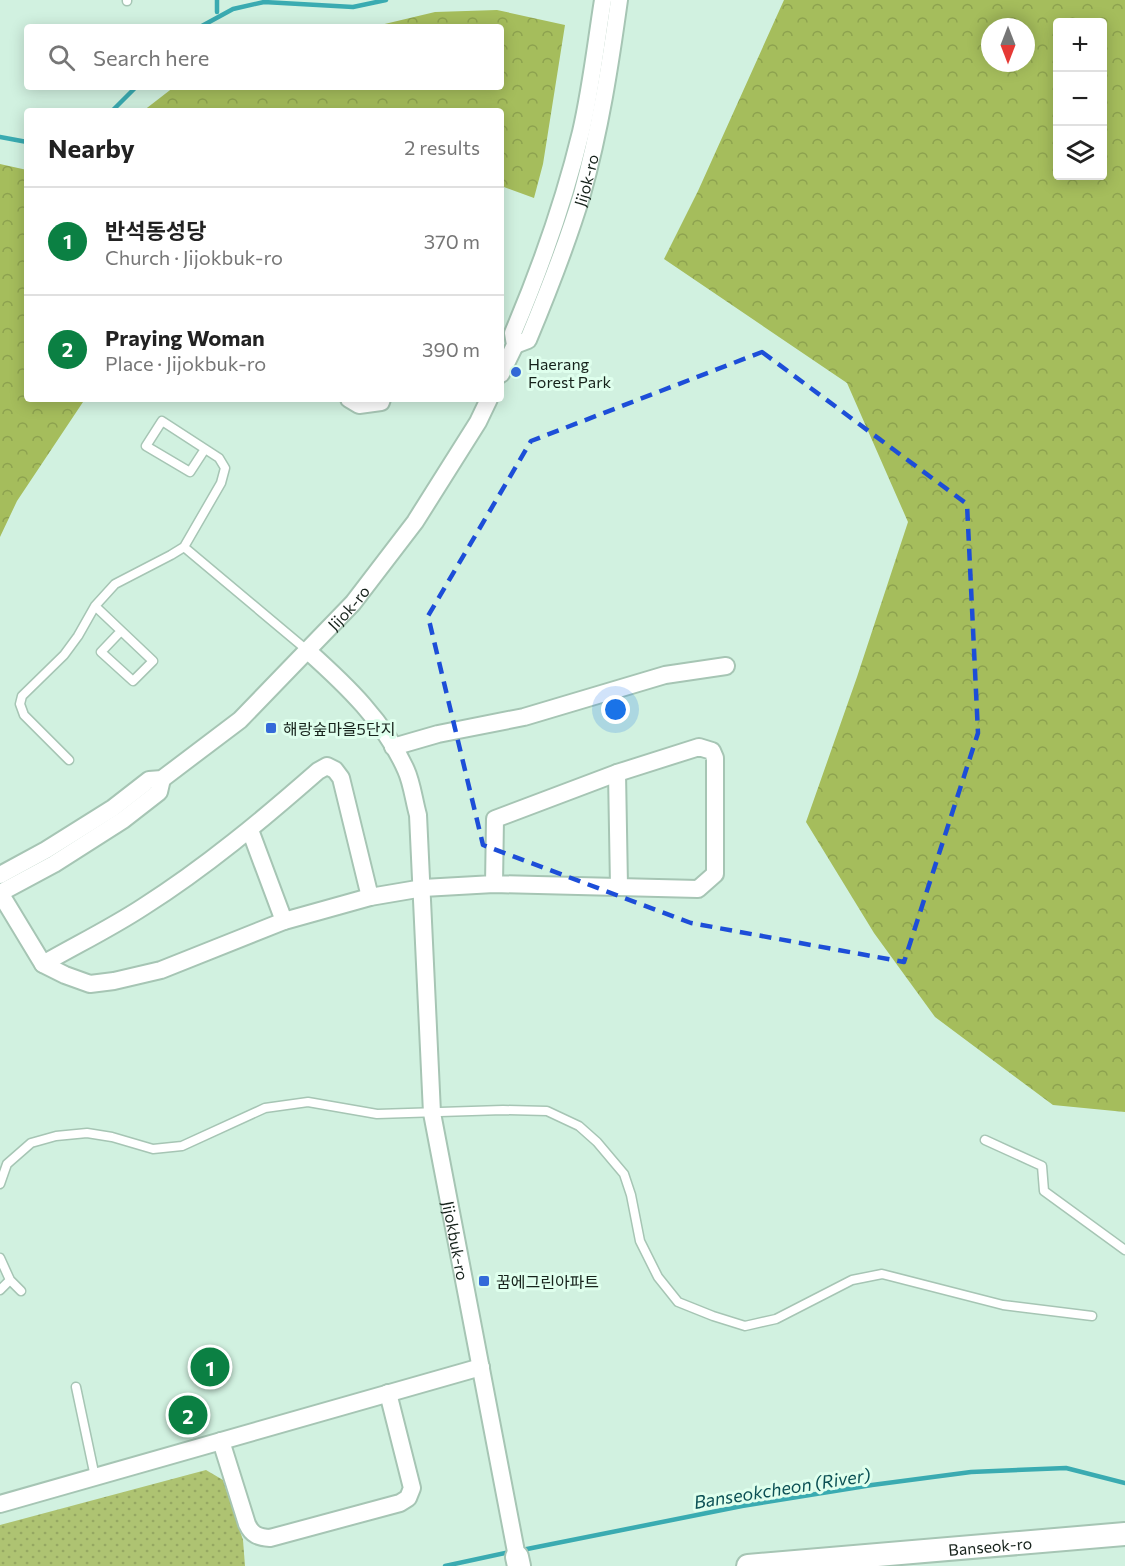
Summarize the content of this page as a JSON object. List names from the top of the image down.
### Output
{
  "streets": {
    "street": ["Jijok-ro", "Jijokbuk-ro", "Banseok-ro"]
  },
  "crossings": [
    ["Jijok-ro", "Jijokbuk-ro"]
  ],
  "water": ["Banseokcheon (River)"],
  "places": {
    "other": ["Haerang Forest Park"],
    "transit": ["해랑숲마을5단지", "꿈에그린아파트"]
  },
  "north": "bottom",
  "page": {
    "map_buttons": ["+", "−"],
    "search": "Search here",
    "heading": ["Nearby", "2 results"],
    "list": [
      {
        "mark": "1",
        "name": "반석동성당",
        "note": "Church · Jijokbuk-ro",
        "value": "370 m"
      },
      {
        "mark": "2",
        "name": "Praying Woman",
        "note": "Place · Jijokbuk-ro",
        "value": "390 m"
      }
    ],
    "pins": ["1", "2"]
  }
}
